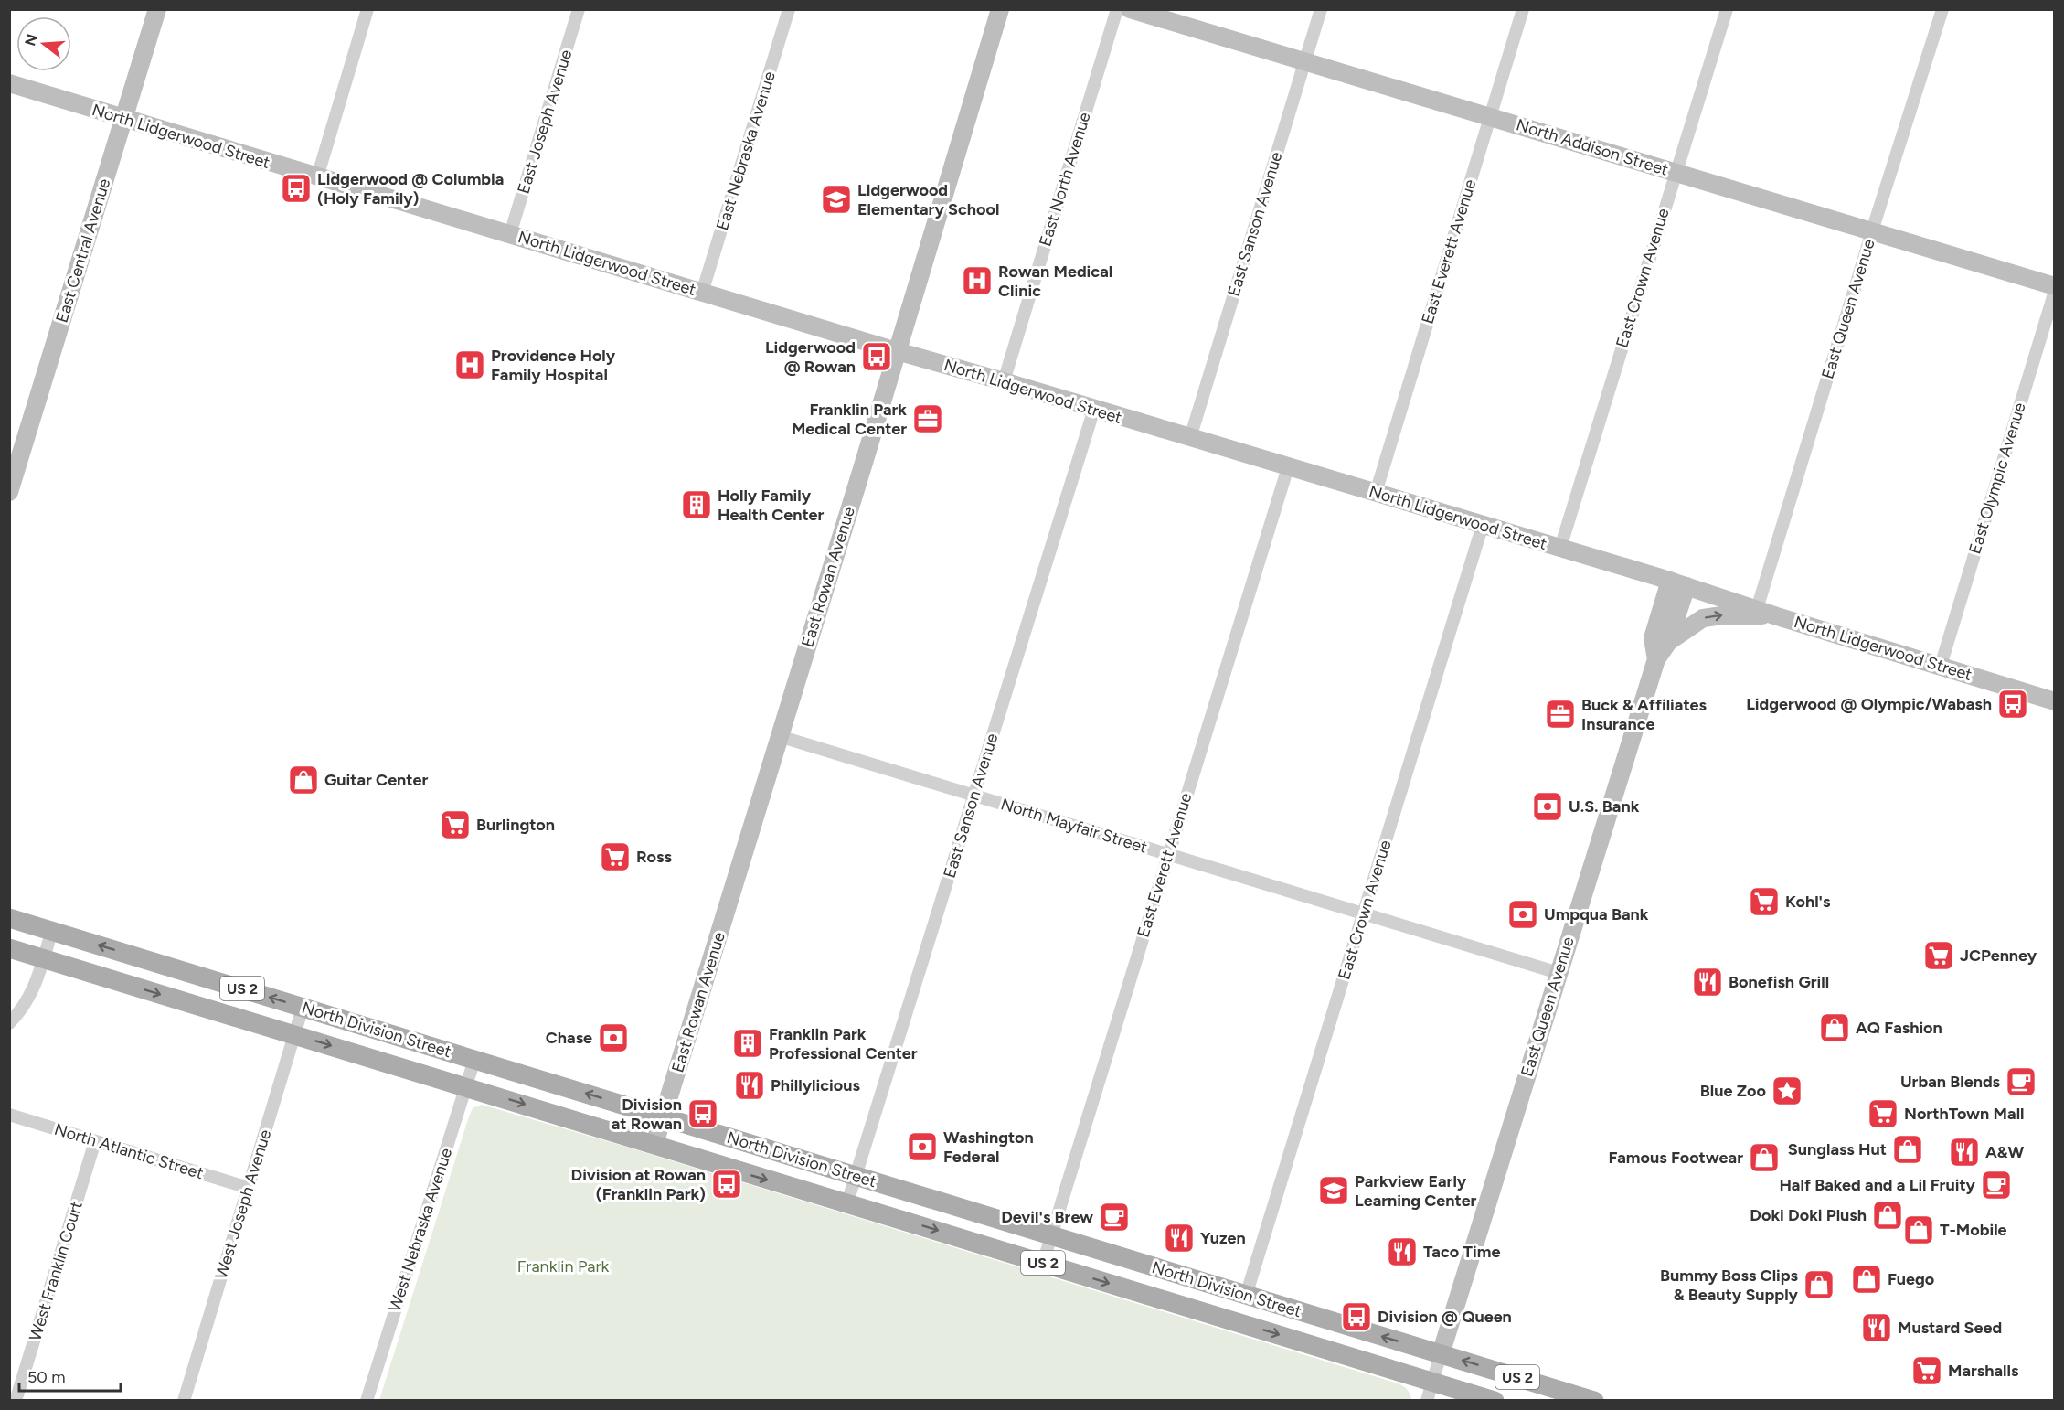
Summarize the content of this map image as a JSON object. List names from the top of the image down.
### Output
{
  "streets": {
    "main road": ["US 2", "North Division Street"],
    "street": [
      "East Joseph Avenue",
      "North Lidgerwood Street",
      "North Addison Street",
      "East Nebraska Avenue",
      "East North Avenue",
      "East Sanson Avenue",
      "East Central Avenue",
      "East Everett Avenue",
      "East Crown Avenue",
      "East Queen Avenue",
      "East Olympic Avenue",
      "East Rowan Avenue",
      "North Mayfair Street",
      "North Atlantic Street",
      "West Joseph Avenue",
      "West Nebraska Avenue",
      "West Franklin Court"
    ]
  },
  "crossings": [
    ["East Joseph Avenue", "North Lidgerwood Street"],
    ["North Lidgerwood Street", "East Nebraska Avenue"],
    ["North Lidgerwood Street", "East North Avenue"],
    ["North Lidgerwood Street", "East Sanson Avenue"],
    ["North Lidgerwood Street", "East Central Avenue"],
    ["North Lidgerwood Street", "East Everett Avenue"],
    ["North Lidgerwood Street", "East Crown Avenue"],
    ["North Lidgerwood Street", "East Queen Avenue"],
    ["North Lidgerwood Street", "East Olympic Avenue"],
    ["North Lidgerwood Street", "East Rowan Avenue"],
    ["North Addison Street", "East Sanson Avenue"],
    ["North Addison Street", "East Everett Avenue"],
    ["North Addison Street", "East Crown Avenue"],
    ["North Addison Street", "East Queen Avenue"],
    ["East Sanson Avenue", "North Mayfair Street"],
    ["East Sanson Avenue", "North Division Street"],
    ["East Everett Avenue", "North Mayfair Street"],
    ["East Everett Avenue", "North Division Street"],
    ["East Crown Avenue", "North Mayfair Street"],
    ["East Crown Avenue", "North Division Street"],
    ["East Queen Avenue", "North Mayfair Street"],
    ["East Queen Avenue", "North Division Street"],
    ["East Rowan Avenue", "North Mayfair Street"],
    ["East Rowan Avenue", "North Division Street"],
    ["North Division Street", "West Joseph Avenue"],
    ["North Division Street", "West Nebraska Avenue"],
    ["North Atlantic Street", "West Joseph Avenue"],
    ["North Atlantic Street", "West Franklin Court"]
  ],
  "parks": ["Franklin Park"],
  "places": {
    "bus stop": [
      "Lidgerwood @ Columbia (Holy Family)",
      "Lidgerwood @ Rowan",
      "Lidgerwood @ Olympic/Wabash",
      "Division at Rowan",
      "Division at Rowan (Franklin Park)",
      "Division @ Queen"
    ],
    "school or university": ["Lidgerwood Elementary School", "Parkview Early Learning Center"],
    "hospital": ["Rowan Medical Clinic", "Providence Holy Family Hospital"],
    "office": ["Franklin Park Medical Center", "Buck & Affiliates Insurance"],
    "building": ["Holly Family Health Center", "Franklin Park Professional Center"],
    "shop": [
      "Guitar Center",
      "AQ Fashion",
      "Sunglass Hut",
      "Famous Footwear",
      "Doki Doki Plush",
      "T-Mobile",
      "Fuego",
      "Bummy Boss Clips & Beauty Supply"
    ],
    "bank": [
      "U.S. Bank",
      "Umpqua Bank",
      "Chase",
      "Washington Federal"
    ],
    "supermarket": [
      "Burlington",
      "Ross",
      "Kohl's",
      "JCPenney",
      "NorthTown Mall",
      "Marshalls"
    ],
    "restaurant": [
      "Bonefish Grill",
      "Phillylicious",
      "A&W",
      "Yuzen",
      "Taco Time",
      "Mustard Seed"
    ],
    "cafe": ["Urban Blends", "Half Baked and a Lil Fruity", "Devil's Brew"],
    "place": ["Blue Zoo"]
  },
  "scale_bar": "50 m",
  "north": "left"
}
